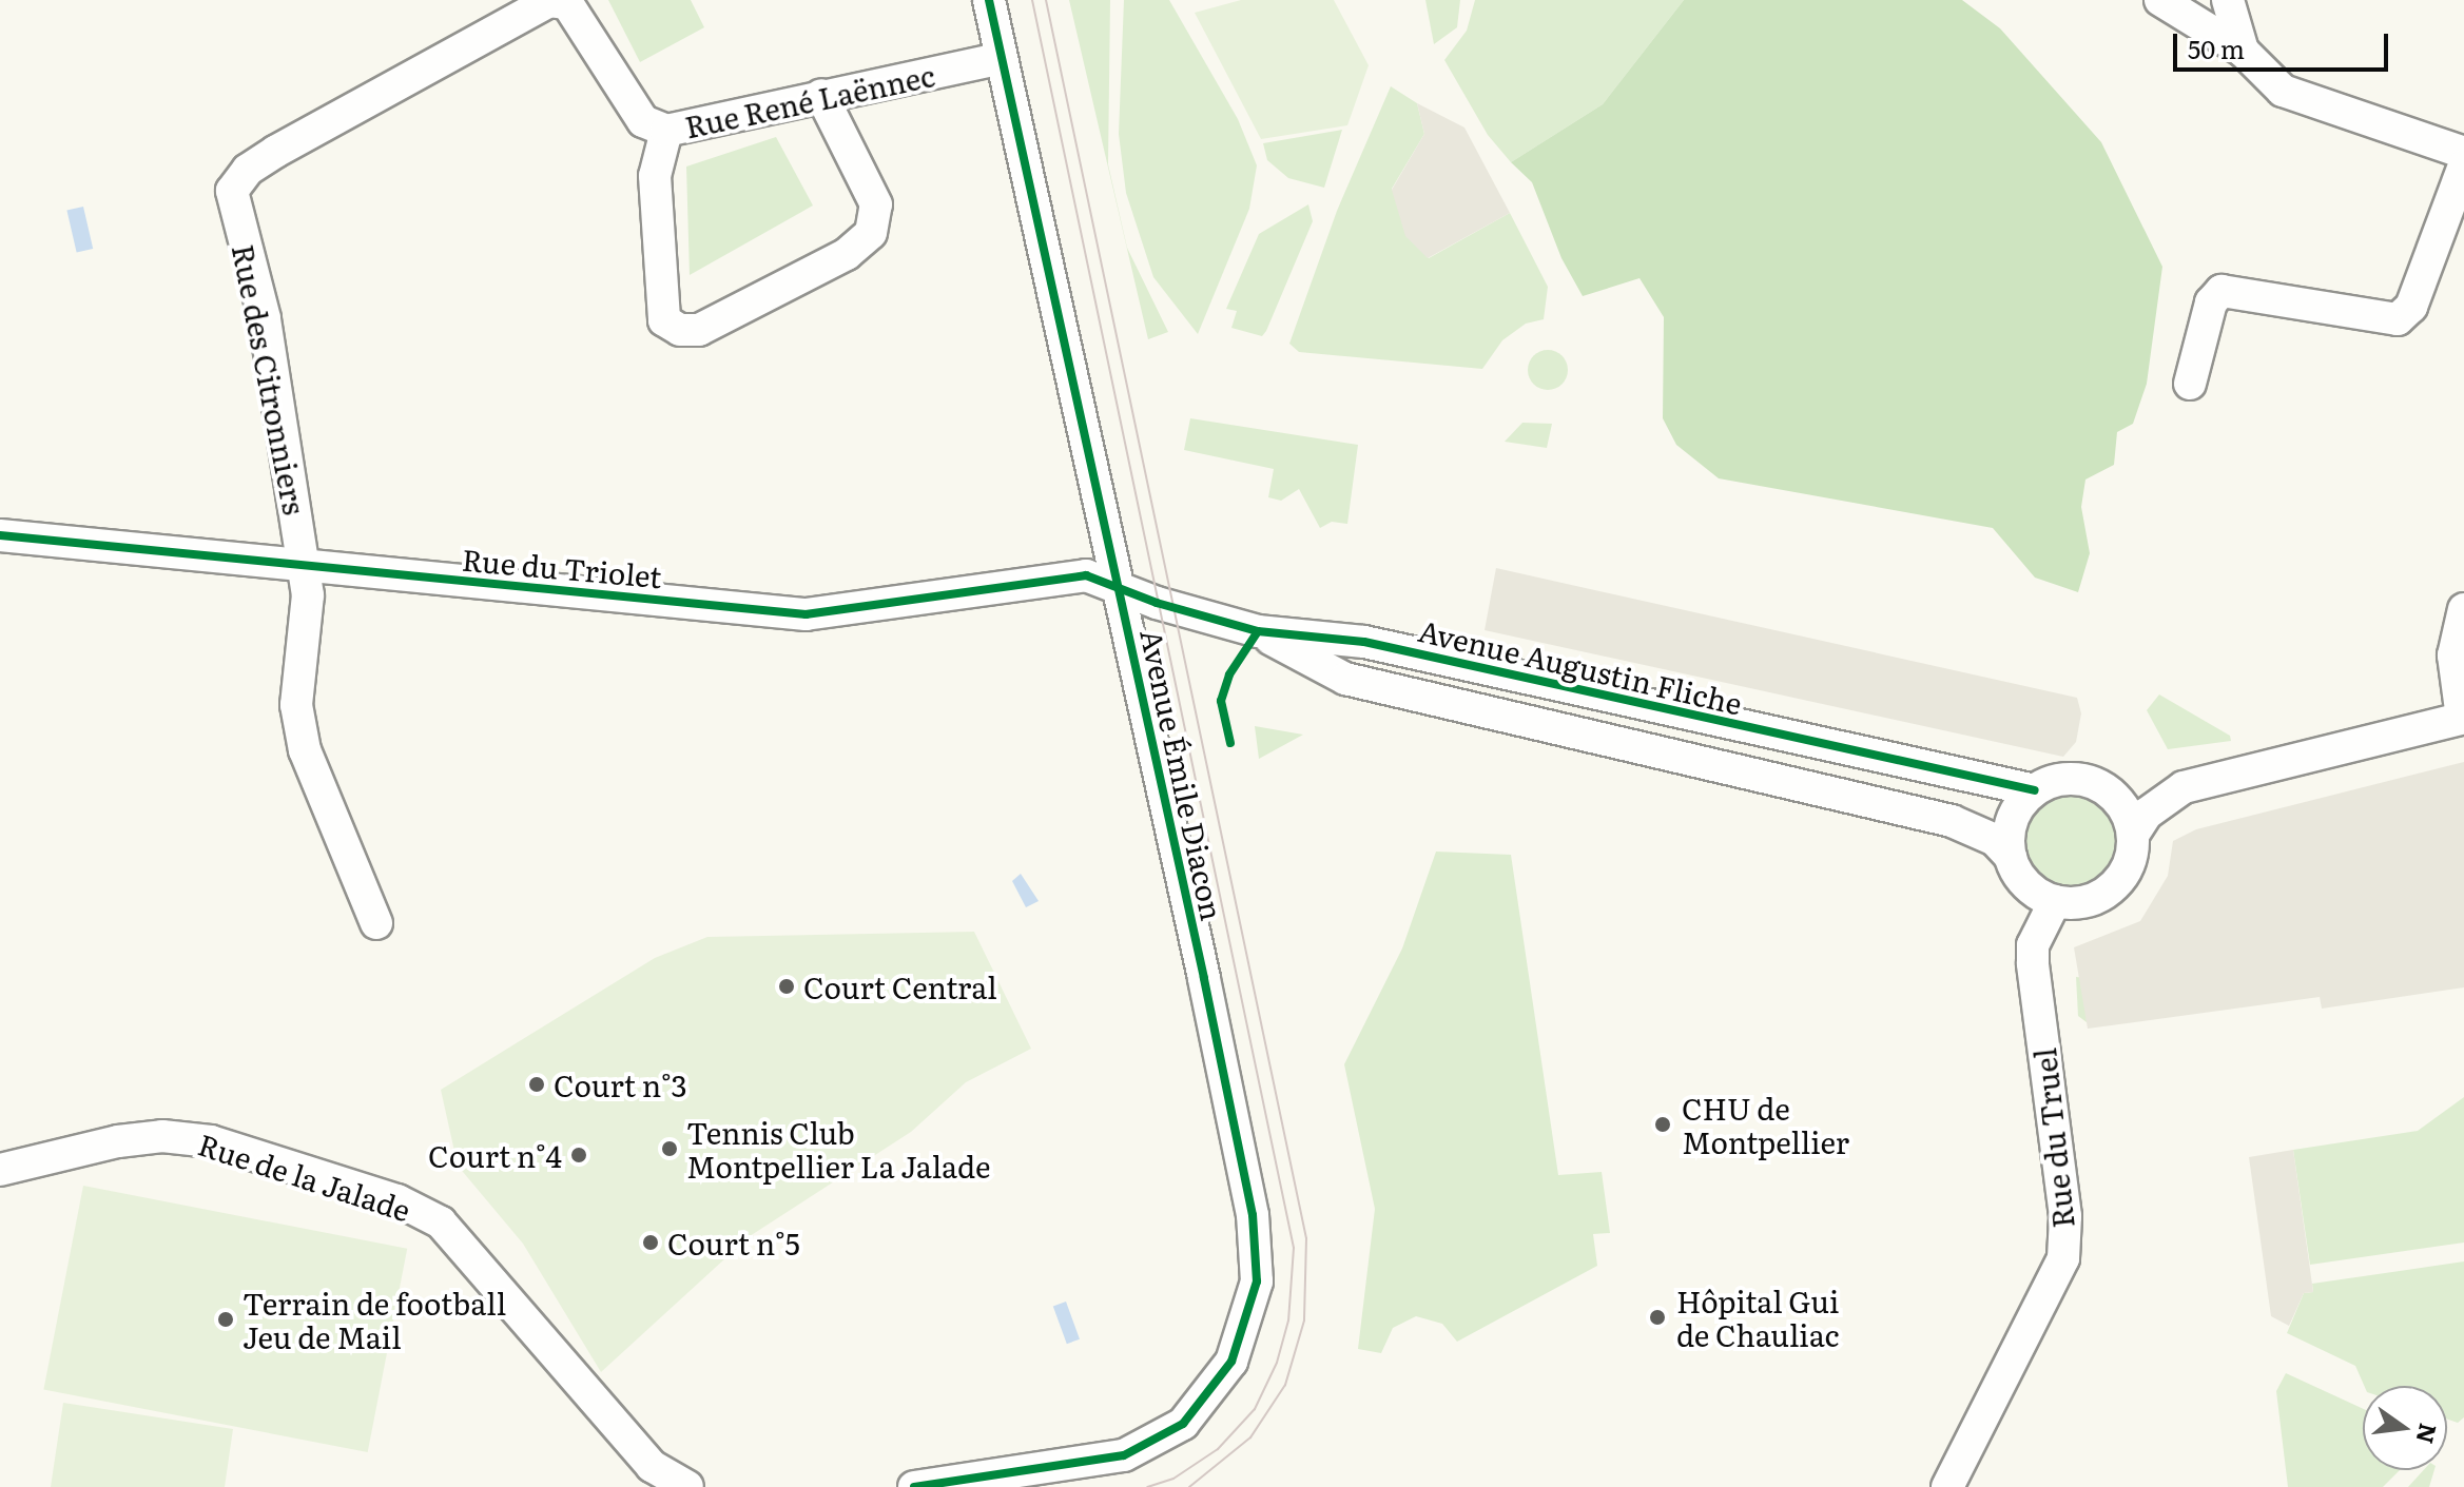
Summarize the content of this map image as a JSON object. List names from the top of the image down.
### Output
{
  "streets": {
    "street": [
      "Rue René Laënnec",
      "Rue des Citronniers",
      "Rue du Triolet",
      "Avenue Augustin Fliche",
      "Avenue Émile Diacon",
      "Rue du Truel",
      "Rue de la Jalade"
    ]
  },
  "crossings": [
    ["Rue René Laënnec", "Rue des Citronniers"],
    ["Rue René Laënnec", "Avenue Émile Diacon"],
    ["Rue des Citronniers", "Rue du Triolet"],
    ["Rue du Triolet", "Avenue Augustin Fliche"],
    ["Rue du Triolet", "Avenue Émile Diacon"],
    ["Avenue Augustin Fliche", "Avenue Émile Diacon"],
    ["Avenue Augustin Fliche", "Rue du Truel"]
  ],
  "places": [
    "Court Central",
    "Court n°3",
    "CHU de Montpellier",
    "Tennis Club Montpellier La Jalade",
    "Court n°4",
    "Court n°5",
    "Hôpital Gui de Chauliac",
    "Terrain de football Jeu de Mail"
  ],
  "scale_bar": "50 m",
  "north": "right"
}
